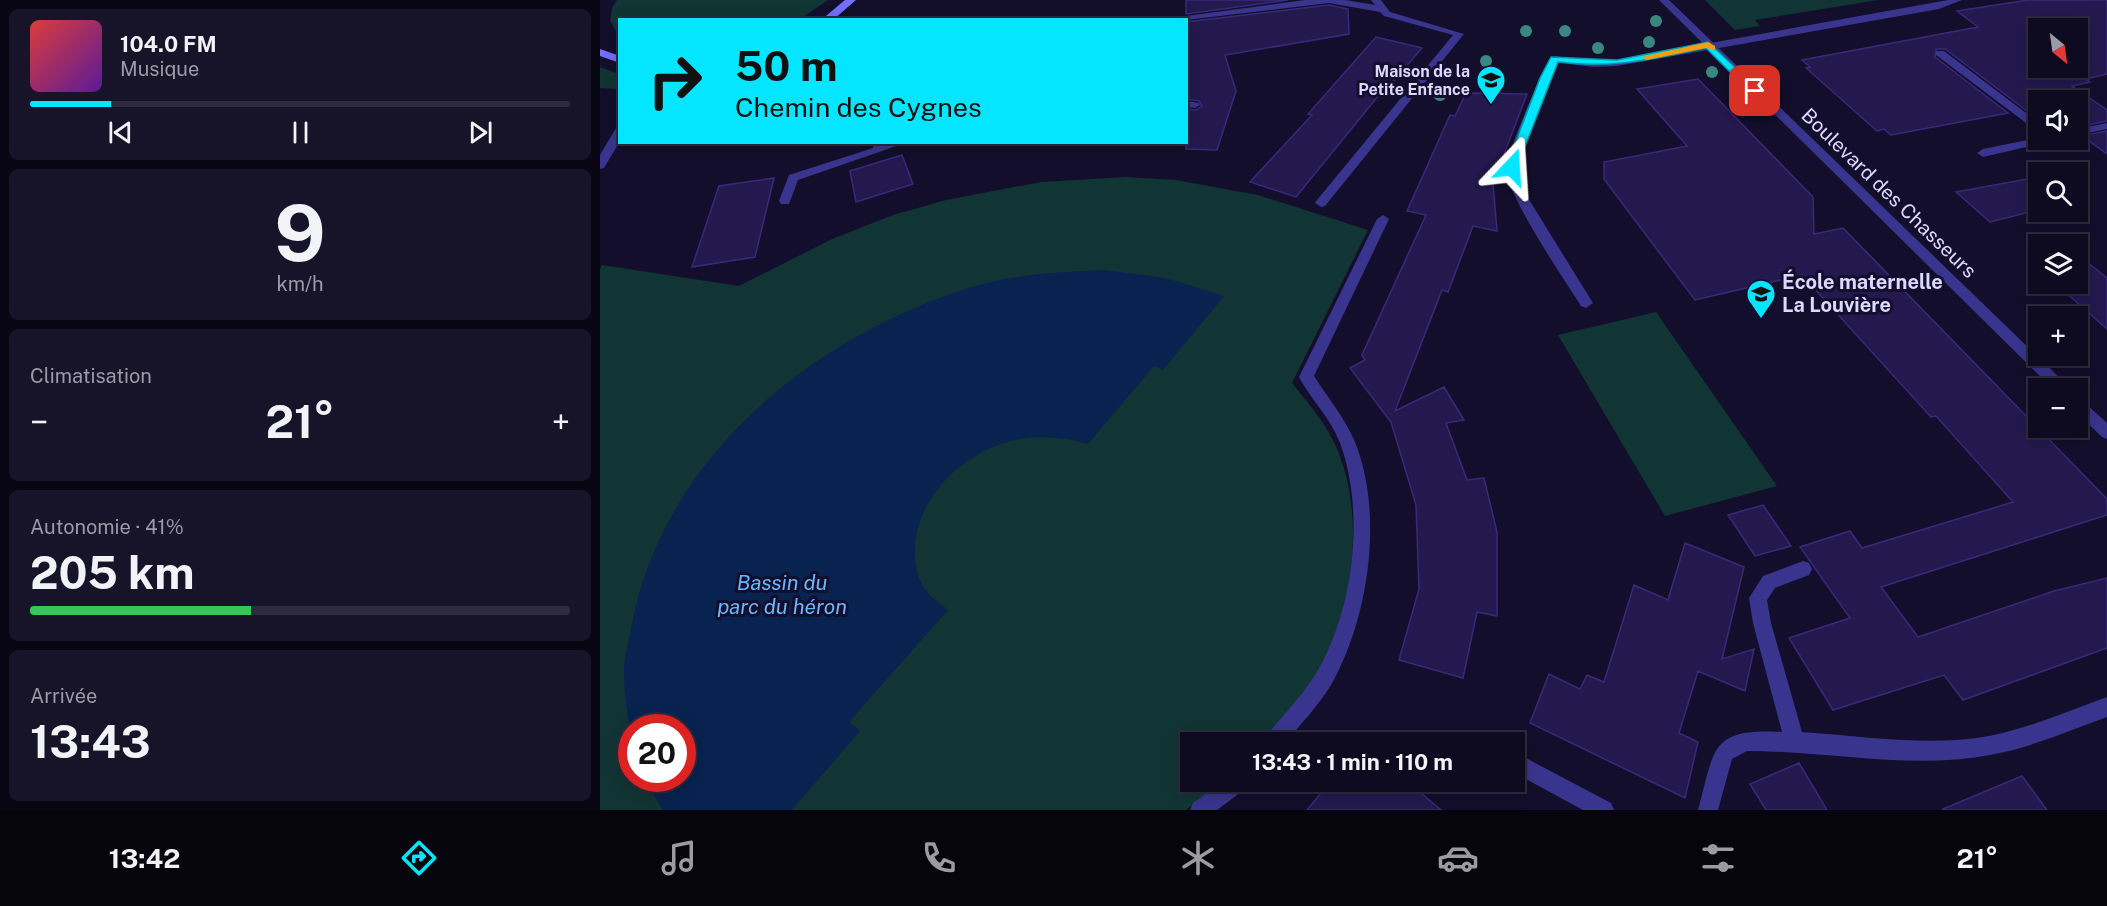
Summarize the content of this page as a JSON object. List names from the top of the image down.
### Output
{
  "streets": {
    "street": ["Boulevard des Chasseurs"]
  },
  "water": ["Bassin du parc du héron"],
  "places": {
    "school or university": ["Maison de la Petite Enfance", "École maternelle La Louvière"]
  },
  "north": "bottom right",
  "page": {
    "map_buttons": ["+", "−"],
    "turn": ["50 m", "Chemin des Cygnes"],
    "song": ["104.0 FM", "Musique"],
    "tile": [
      ["9", "km/h"],
      "Climatisation",
      ["Autonomie · 41%", "205 km"],
      ["Arrivée", "13:43"]
    ],
    "heat": ["−", "21°", "+"],
    "limit": "20",
    "trip": "13:43 · 1 min · 110 m",
    "tabs": ["13:42", "21°"]
  }
}
